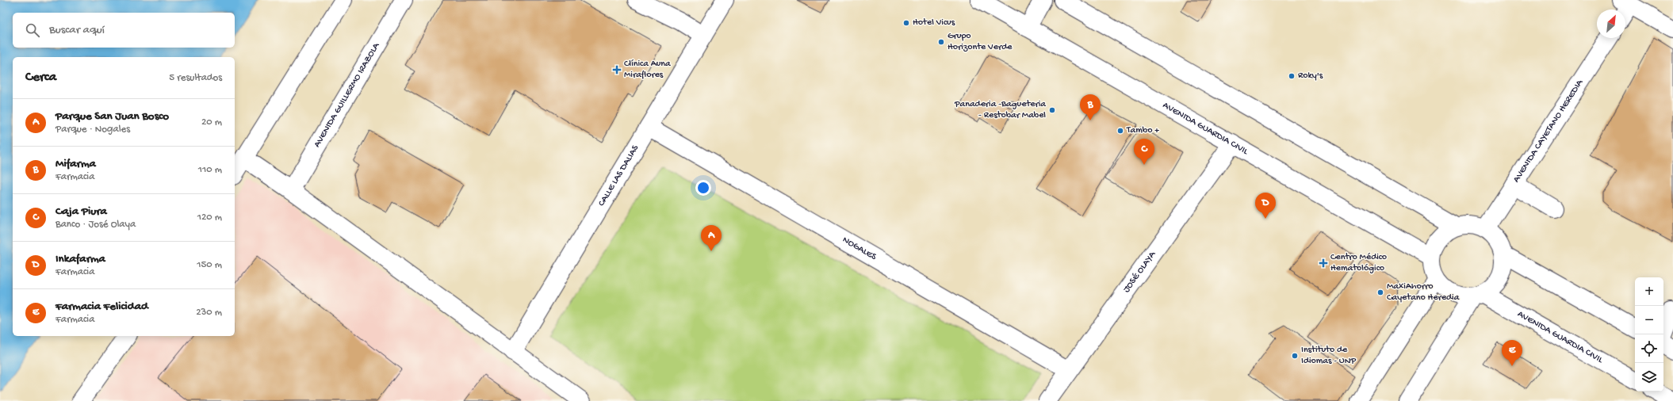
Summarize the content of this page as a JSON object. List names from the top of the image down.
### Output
{
  "streets": {
    "street": [
      "AVENIDA GUILLERMO IRAZOLA",
      "AVENIDA GUARDIA CIVIL",
      "AVENIDA CAYETANO HEREDIA",
      "CALLE LAS DALIAS",
      "NOGALES",
      "JOSÉ OLAYA"
    ]
  },
  "crossings": [
    ["AVENIDA GUARDIA CIVIL", "AVENIDA CAYETANO HEREDIA"],
    ["AVENIDA GUARDIA CIVIL", "JOSÉ OLAYA"],
    ["CALLE LAS DALIAS", "NOGALES"],
    ["NOGALES", "JOSÉ OLAYA"]
  ],
  "places": {
    "other": [
      "Hotel Vicus",
      "Grupo Horizonte Verde",
      "Roky's",
      "Panaderia -Bagueteria - Restobar Mabel",
      "Tambo +",
      "MaxiAhorro Cayetano Heredia",
      "Instituto de Idiomas - UNP"
    ],
    "health": ["Clínica Auna Miraflores", "Centro Médico Hematológico"]
  },
  "north": "top right",
  "page": {
    "search": "Buscar aquí",
    "heading": ["Cerca", "5 resultados"],
    "pins": [
      "B",
      "C",
      "D",
      "A",
      "E"
    ],
    "list": [
      {
        "mark": "A",
        "name": "Parque San Juan Bosco",
        "note": "Parque · Nogales",
        "value": "20 m"
      },
      {
        "mark": "B",
        "name": "Mifarma",
        "note": "Farmacia",
        "value": "110 m"
      },
      {
        "mark": "C",
        "name": "Caja Piura",
        "note": "Banco · José Olaya",
        "value": "120 m"
      },
      {
        "mark": "D",
        "name": "Inkafarma",
        "note": "Farmacia",
        "value": "150 m"
      },
      {
        "mark": "E",
        "name": "Farmacia Felicidad",
        "note": "Farmacia",
        "value": "230 m"
      }
    ],
    "map_buttons": ["+", "−"]
  }
}
